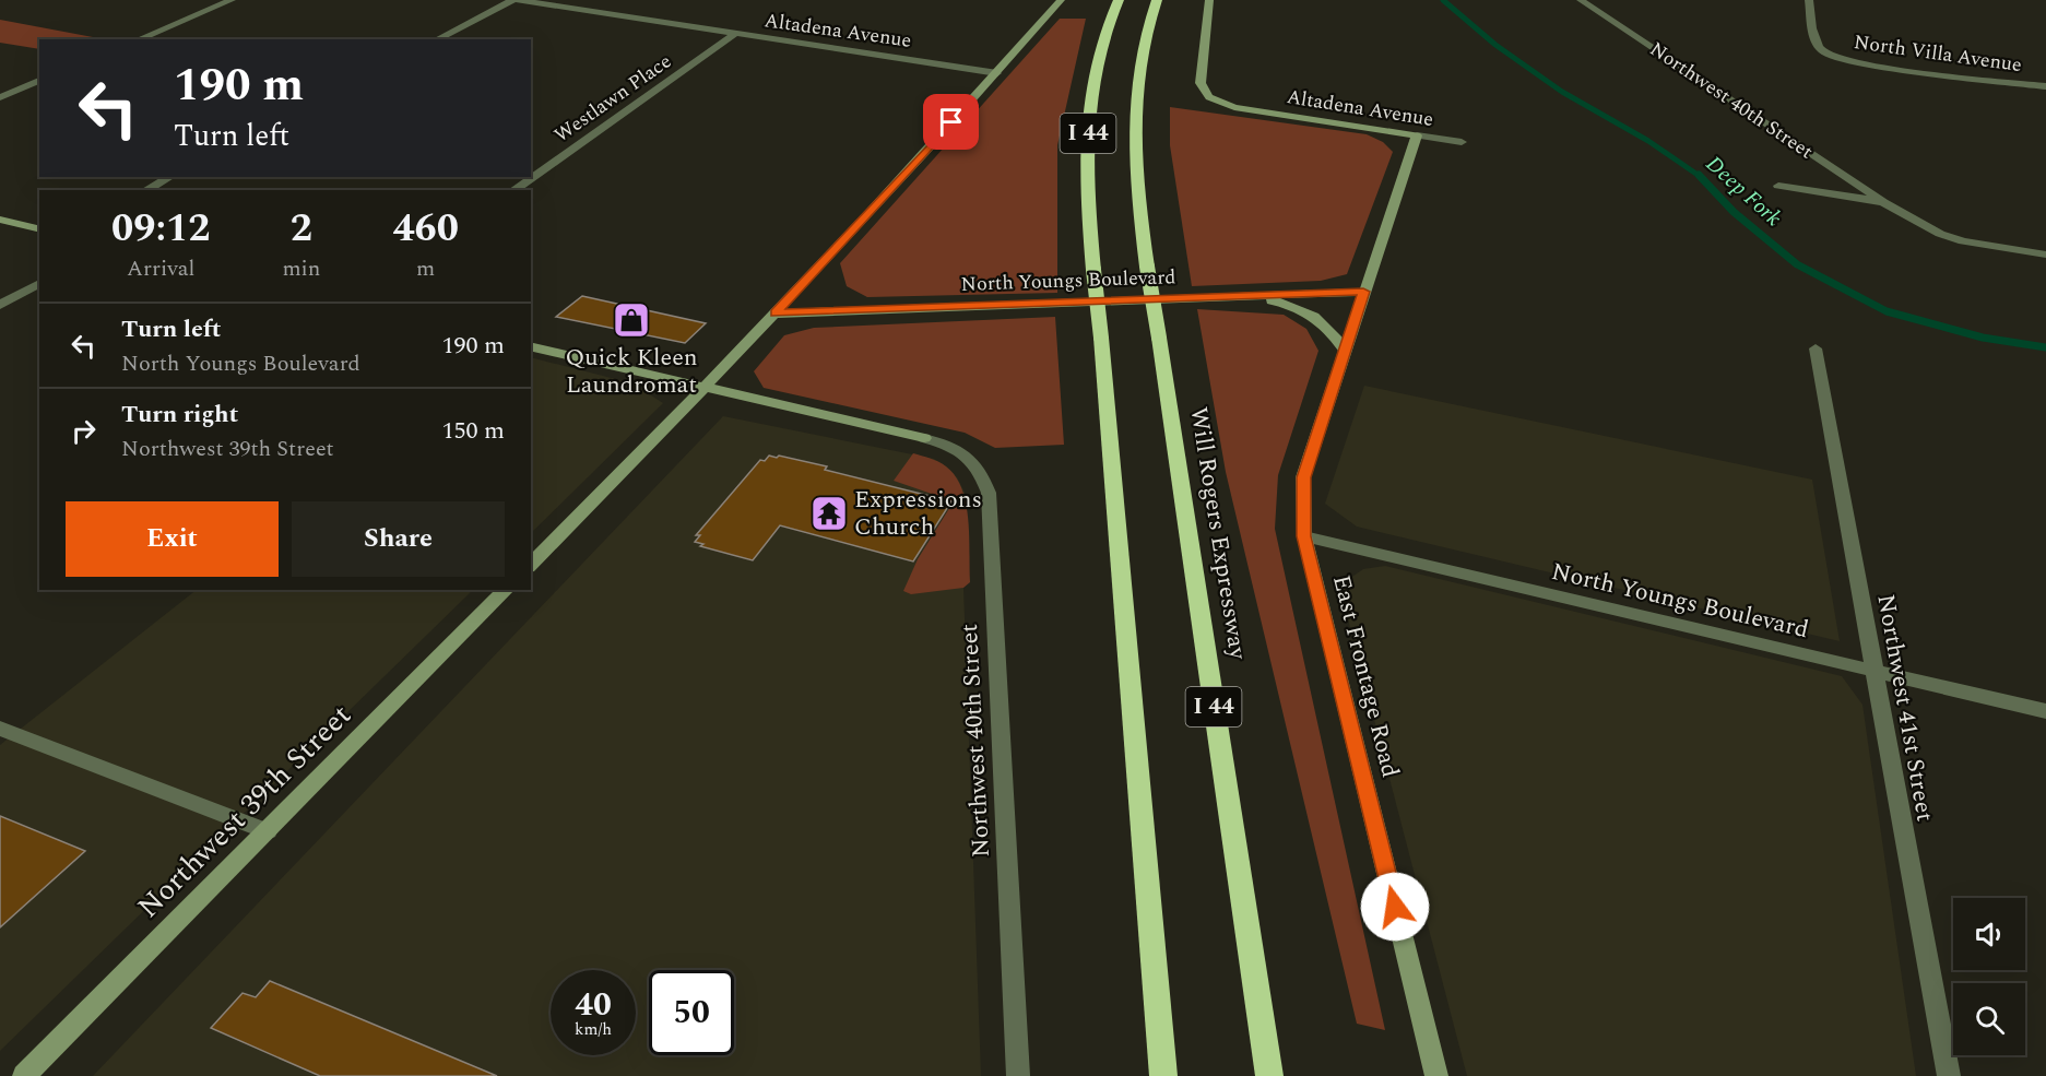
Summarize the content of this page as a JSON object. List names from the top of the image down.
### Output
{
  "streets": {
    "highway": ["I 44", "Will Rogers Expressway"],
    "main road": [
      "Altadena Avenue",
      "North Youngs Boulevard",
      "East Frontage Road",
      "Northwest 39th Street"
    ],
    "street": [
      "North Villa Avenue",
      "Westlawn Place",
      "Northwest 40th Street",
      "Northwest 41st Street"
    ]
  },
  "crossings": [
    ["Altadena Avenue", "Westlawn Place"],
    ["North Youngs Boulevard", "East Frontage Road"],
    ["North Youngs Boulevard", "Northwest 41st Street"]
  ],
  "water": ["Deep Fork"],
  "places": {
    "shop": ["Quick Kleen Laundromat"],
    "temple": ["Expressions Church"]
  },
  "page": {
    "turn": ["190 m", "Turn left"],
    "eta": [
      "09:12",
      "Arrival",
      "2",
      "min",
      "460",
      "m"
    ],
    "list": [
      {
        "name": "Turn left",
        "note": "North Youngs Boulevard",
        "value": "190 m"
      },
      {
        "name": "Turn right",
        "note": "Northwest 39th Street",
        "value": "150 m"
      }
    ],
    "buttons": ["Exit", "Share"],
    "speed": "40 km/h",
    "limit": "50"
  }
}
